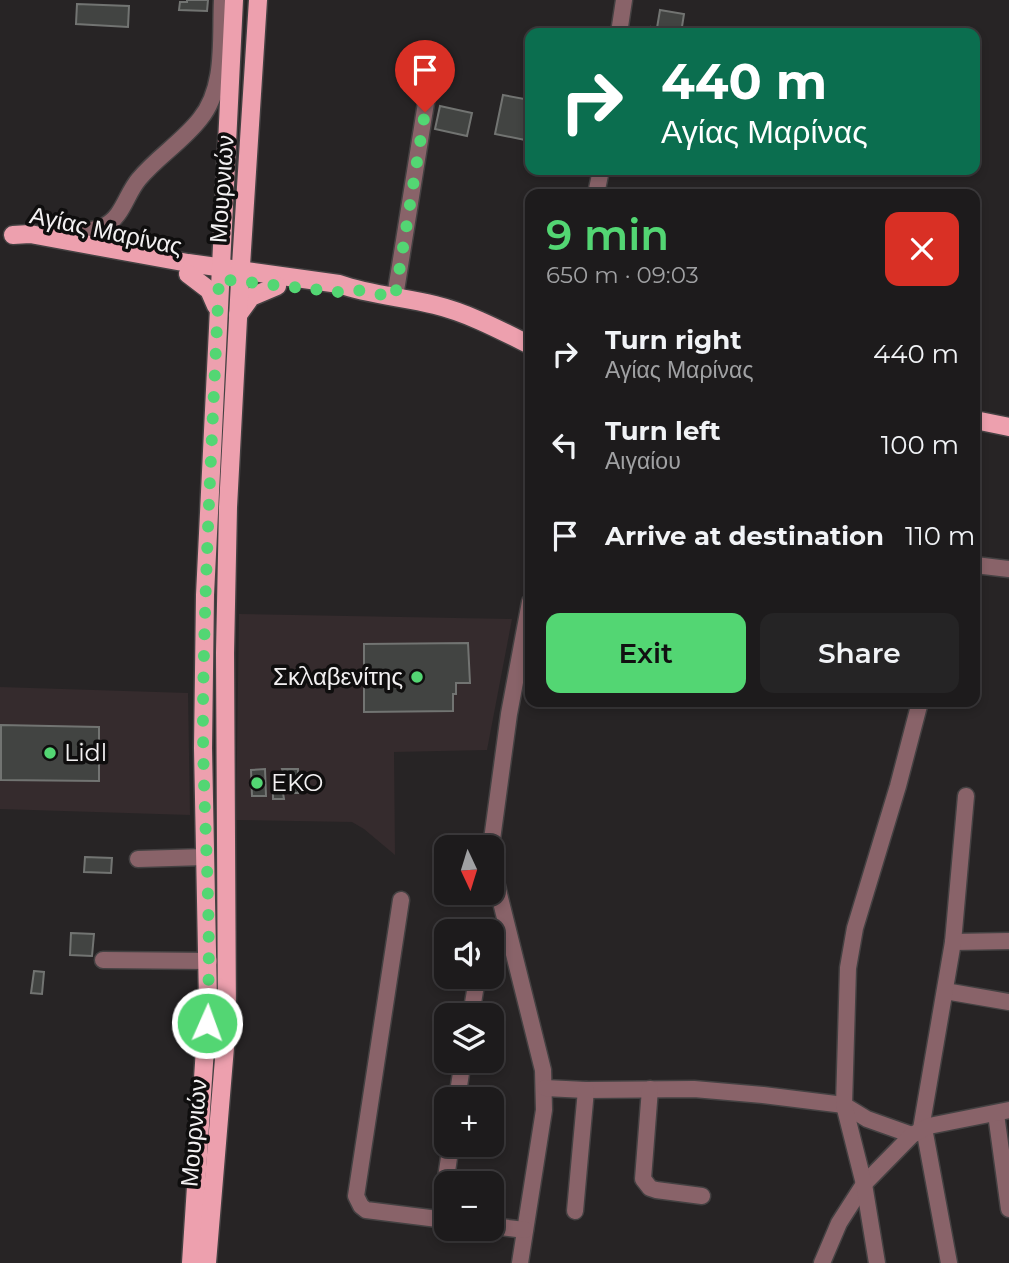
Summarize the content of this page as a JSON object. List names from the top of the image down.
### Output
{
  "streets": {
    "main road": ["Μουρνιών", "Αγίας Μαρίνας"]
  },
  "crossings": [
    ["Μουρνιών", "Αγίας Μαρίνας"]
  ],
  "places": ["Σκλαβενίτης", "Lidl", "EKO"],
  "north": "bottom",
  "page": {
    "turn": ["440 m", "Αγίας Μαρίνας"],
    "heading": ["9 min", "650 m · 09:03"],
    "list": [
      {
        "name": "Turn right",
        "note": "Αγίας Μαρίνας",
        "value": "440 m"
      },
      {
        "name": "Turn left",
        "note": "Αιγαίου",
        "value": "100 m"
      },
      {
        "name": "Arrive at destination",
        "value": "110 m"
      }
    ],
    "buttons": ["Exit", "Share"],
    "map_buttons": ["+", "−"]
  }
}
